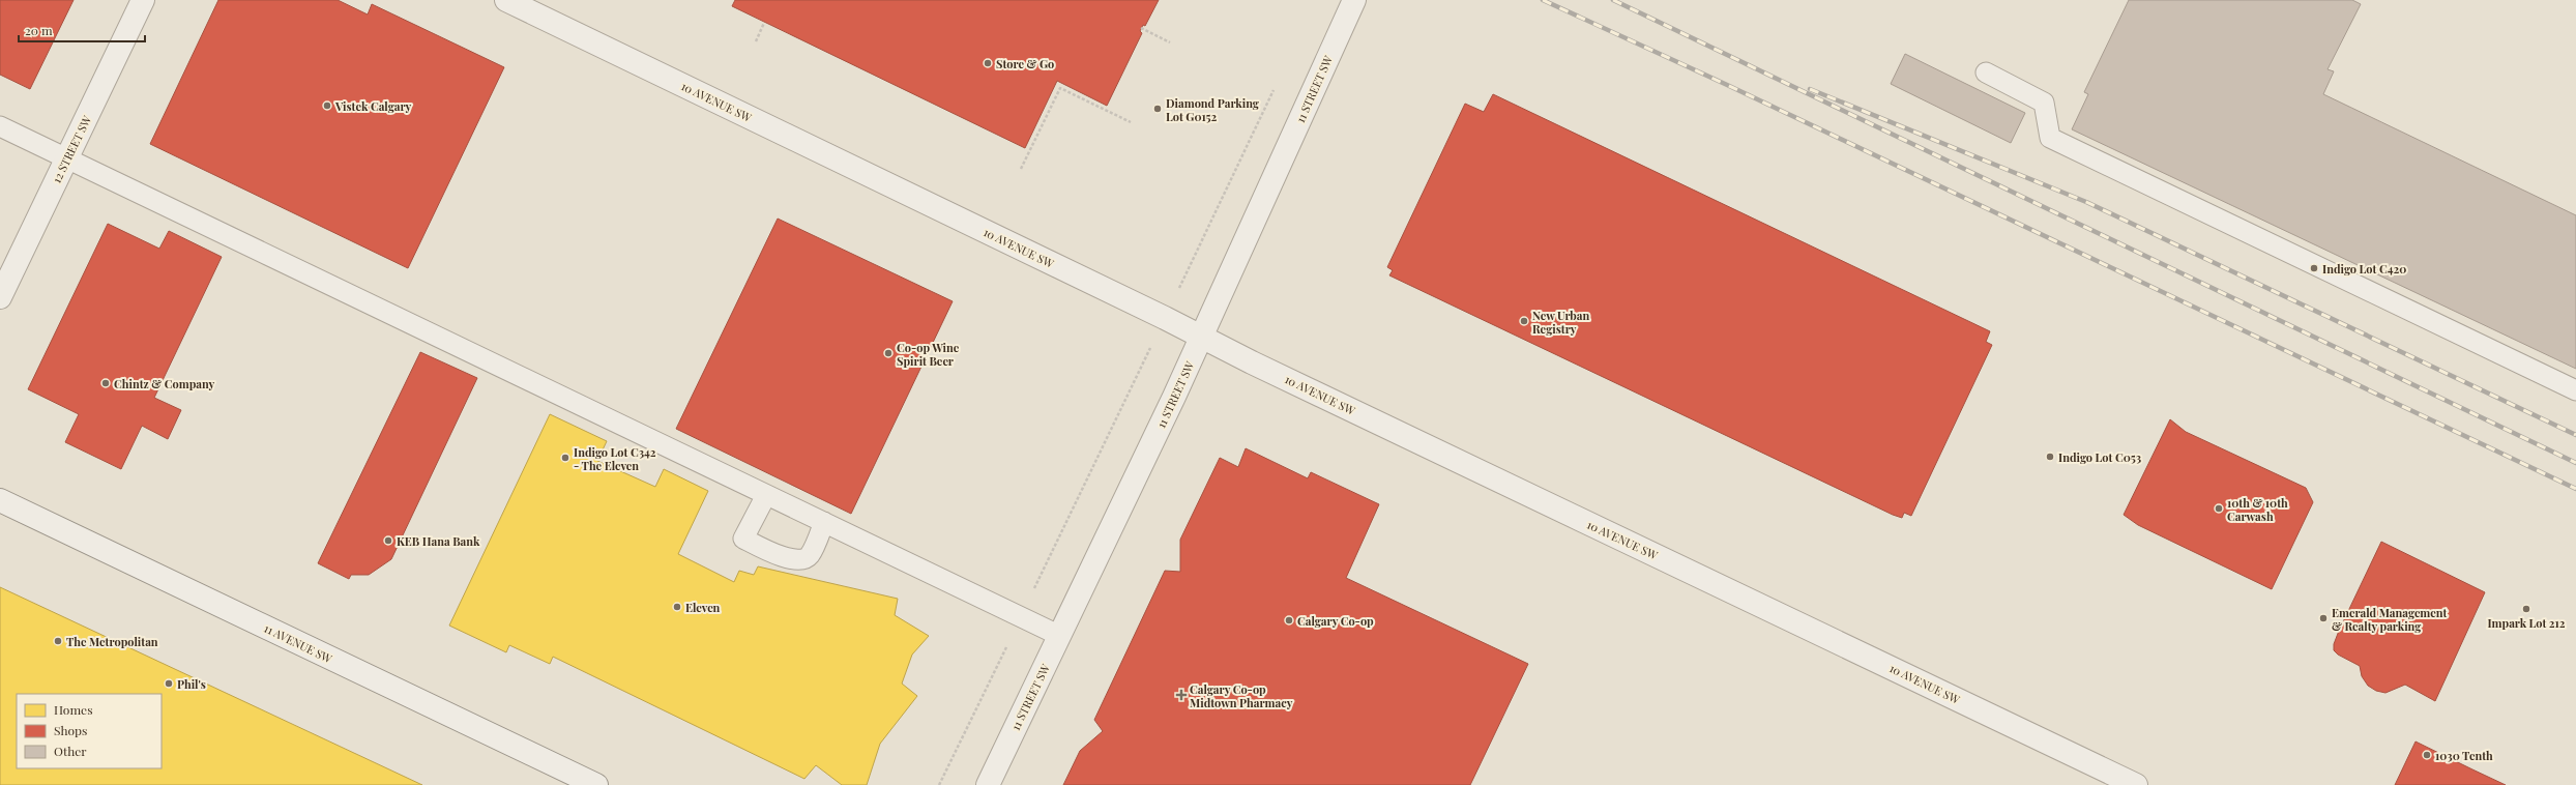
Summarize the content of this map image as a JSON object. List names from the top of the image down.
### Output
{
  "streets": {
    "street": [
      "11 STREET SW",
      "10 AVENUE SW",
      "12 STREET SW",
      "11 AVENUE SW"
    ]
  },
  "crossings": [
    ["11 STREET SW", "10 AVENUE SW"]
  ],
  "places": {
    "other": [
      "Store & Go",
      "Vistek Calgary",
      "Diamond Parking Lot G0152",
      "Indigo Lot C420",
      "New Urban Registry",
      "Co-op Wine Spirit Beer",
      "Chintz & Company",
      "Indigo Lot C053",
      "Indigo Lot C342 - The Eleven",
      "10th & 10th Carwash",
      "KEB Hana Bank",
      "Eleven",
      "Impark Lot 212",
      "Emerald Management & Realty parking",
      "Calgary Co-op",
      "The Metropolitan",
      "Phil's",
      "1030 Tenth"
    ],
    "health": ["Calgary Co-op Midtown Pharmacy"]
  },
  "legend": ["Homes", "Shops", "Other"],
  "scale_bar": "20 m"
}
